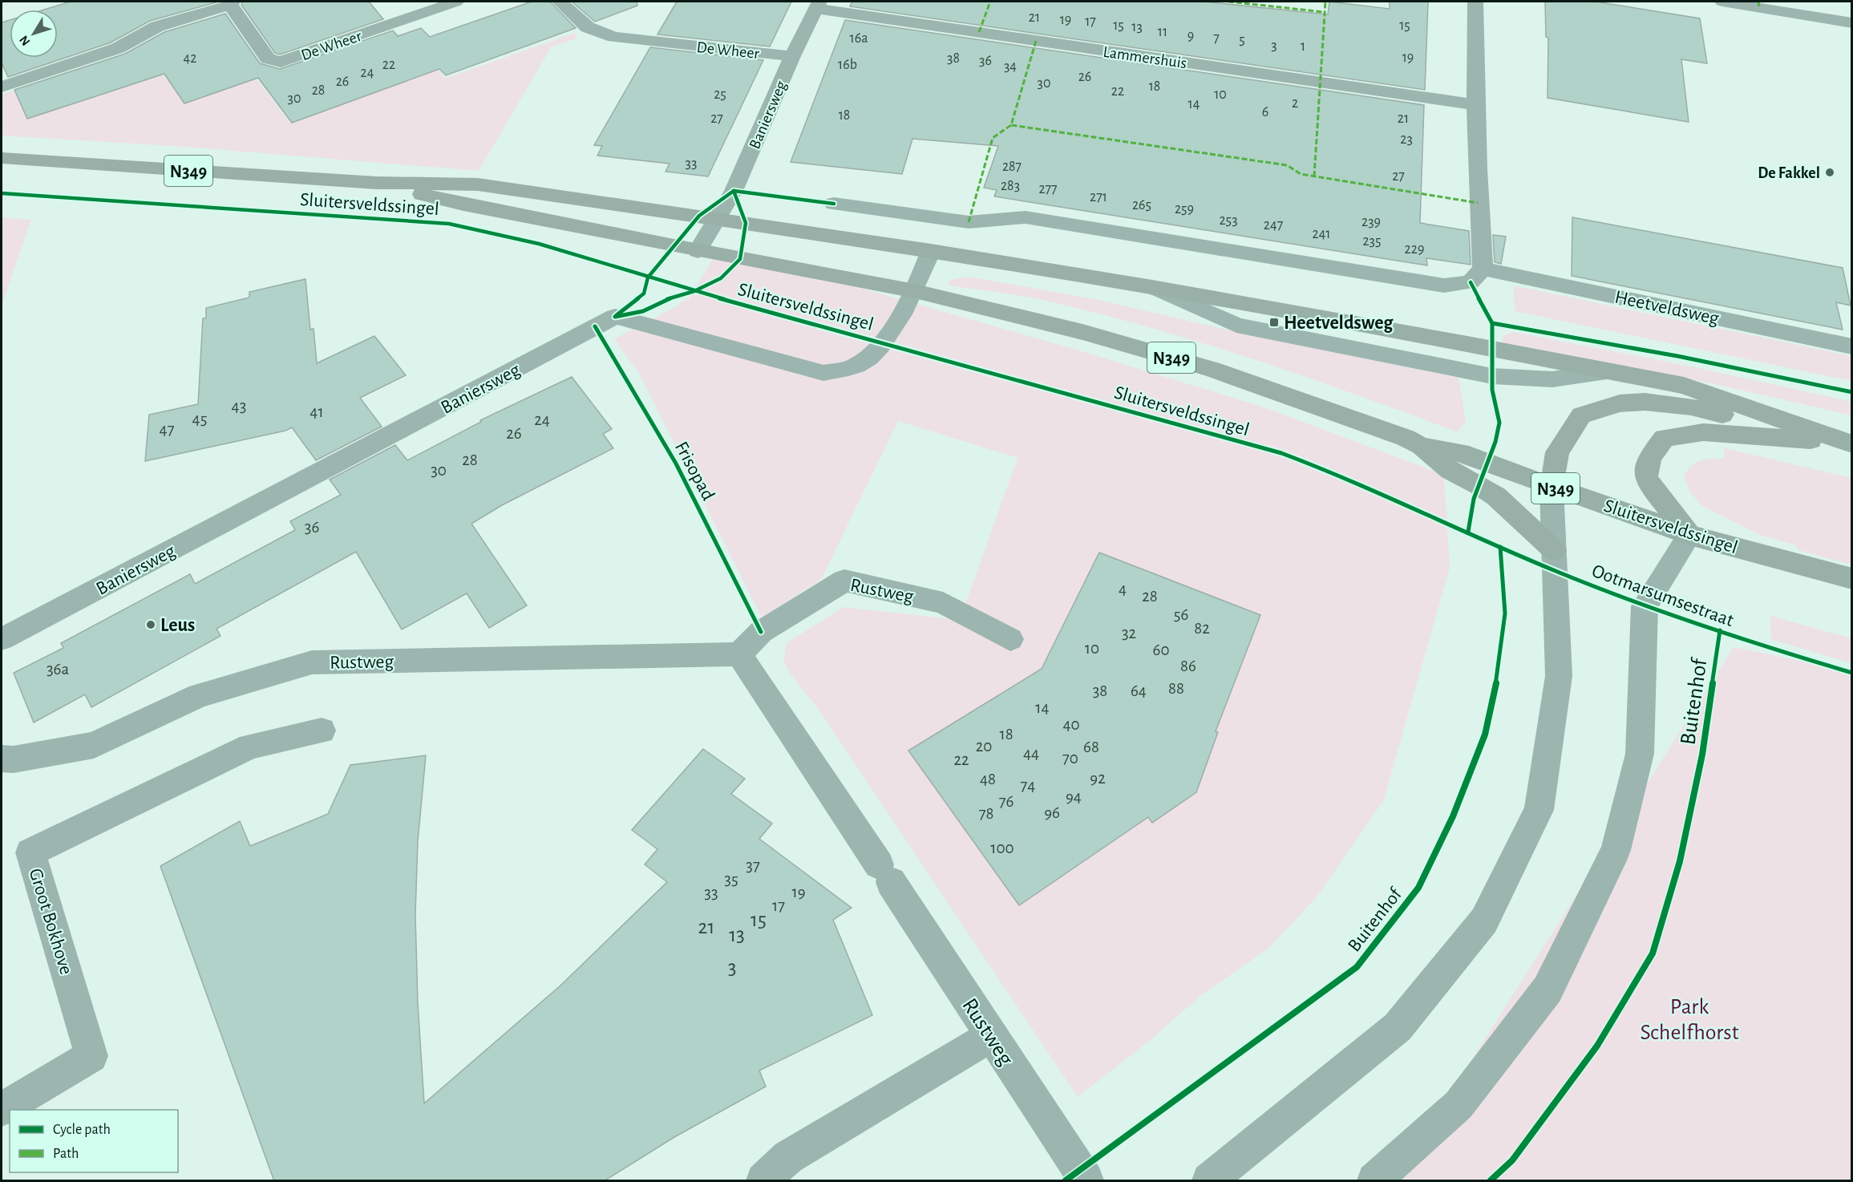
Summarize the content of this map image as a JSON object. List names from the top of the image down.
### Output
{
  "streets": {
    "main road": ["N349", "Sluitersveldssingel"],
    "street": [
      "De Wheer",
      "Lammershuis",
      "Baniersweg",
      "Heetveldsweg",
      "Rustweg",
      "Groot Bokhove"
    ],
    "cycle path": ["Frisopad", "Ootmarsumsestraat", "Buitenhof"]
  },
  "crossings": [
    ["De Wheer", "Baniersweg"],
    ["Lammershuis", "Baniersweg"],
    ["Baniersweg", "Sluitersveldssingel"]
  ],
  "parks": ["Park Schelfhorst"],
  "places": {
    "other": ["De Fakkel", "Leus"],
    "transit": ["Heetveldsweg"]
  },
  "house_numbers": [
    "21",
    "19",
    "17",
    "15",
    "15",
    "13",
    "11",
    "9",
    "16a",
    "7",
    "5",
    "3",
    "1",
    "19",
    "42",
    "38",
    "36",
    "22",
    "16b",
    "34",
    "24",
    "26",
    "26",
    "30",
    "18",
    "28",
    "22",
    "25",
    "10",
    "30",
    "2",
    "14",
    "6",
    "18",
    "27",
    "21",
    "23",
    "33",
    "287",
    "27",
    "283",
    "277",
    "271",
    "265",
    "259",
    "253",
    "239",
    "247",
    "241",
    "235",
    "229",
    "43",
    "41",
    "45",
    "24",
    "47",
    "26",
    "28",
    "30",
    "36",
    "4",
    "28",
    "56",
    "82",
    "32",
    "10",
    "60",
    "86",
    "36a",
    "88",
    "38",
    "64",
    "14",
    "40",
    "18",
    "20",
    "68",
    "44",
    "70",
    "22",
    "92",
    "48",
    "74",
    "94",
    "76",
    "96",
    "78",
    "100",
    "37",
    "35",
    "19",
    "33",
    "17",
    "15",
    "21",
    "13",
    "3"
  ],
  "legend": ["Cycle path", "Path"],
  "north": "bottom left"
}
